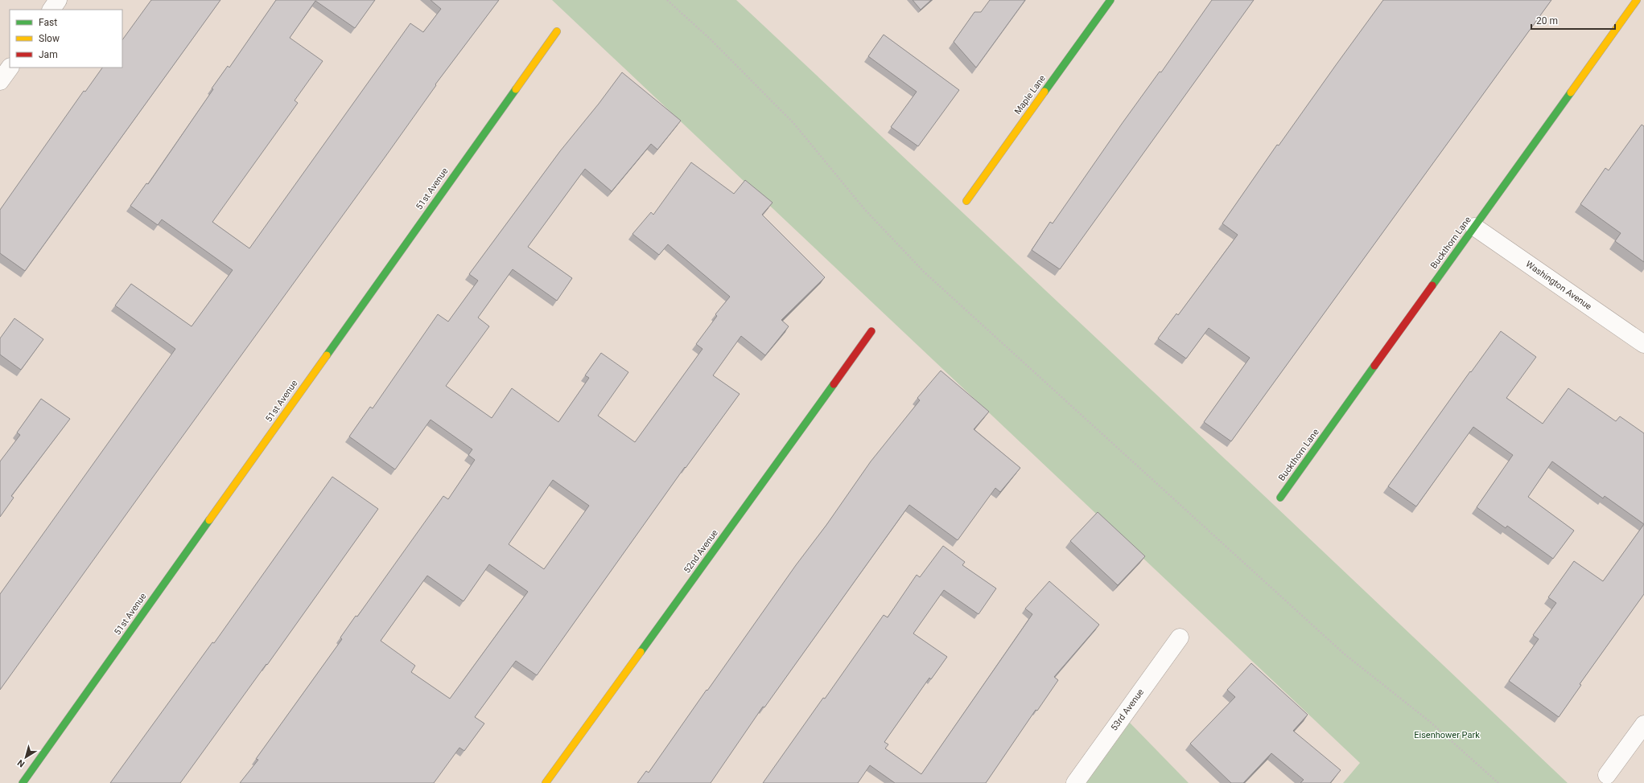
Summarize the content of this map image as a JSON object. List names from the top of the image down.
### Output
{
  "streets": {
    "street": [
      "Maple Lane",
      "51st Avenue",
      "Buckthorn Lane",
      "Washington Avenue",
      "52nd Avenue",
      "53rd Avenue"
    ]
  },
  "crossings": [
    ["Buckthorn Lane", "Washington Avenue"]
  ],
  "parks": ["Eisenhower Park"],
  "legend": ["Fast", "Slow", "Jam"],
  "scale_bar": "20 m",
  "north": "bottom left"
}
